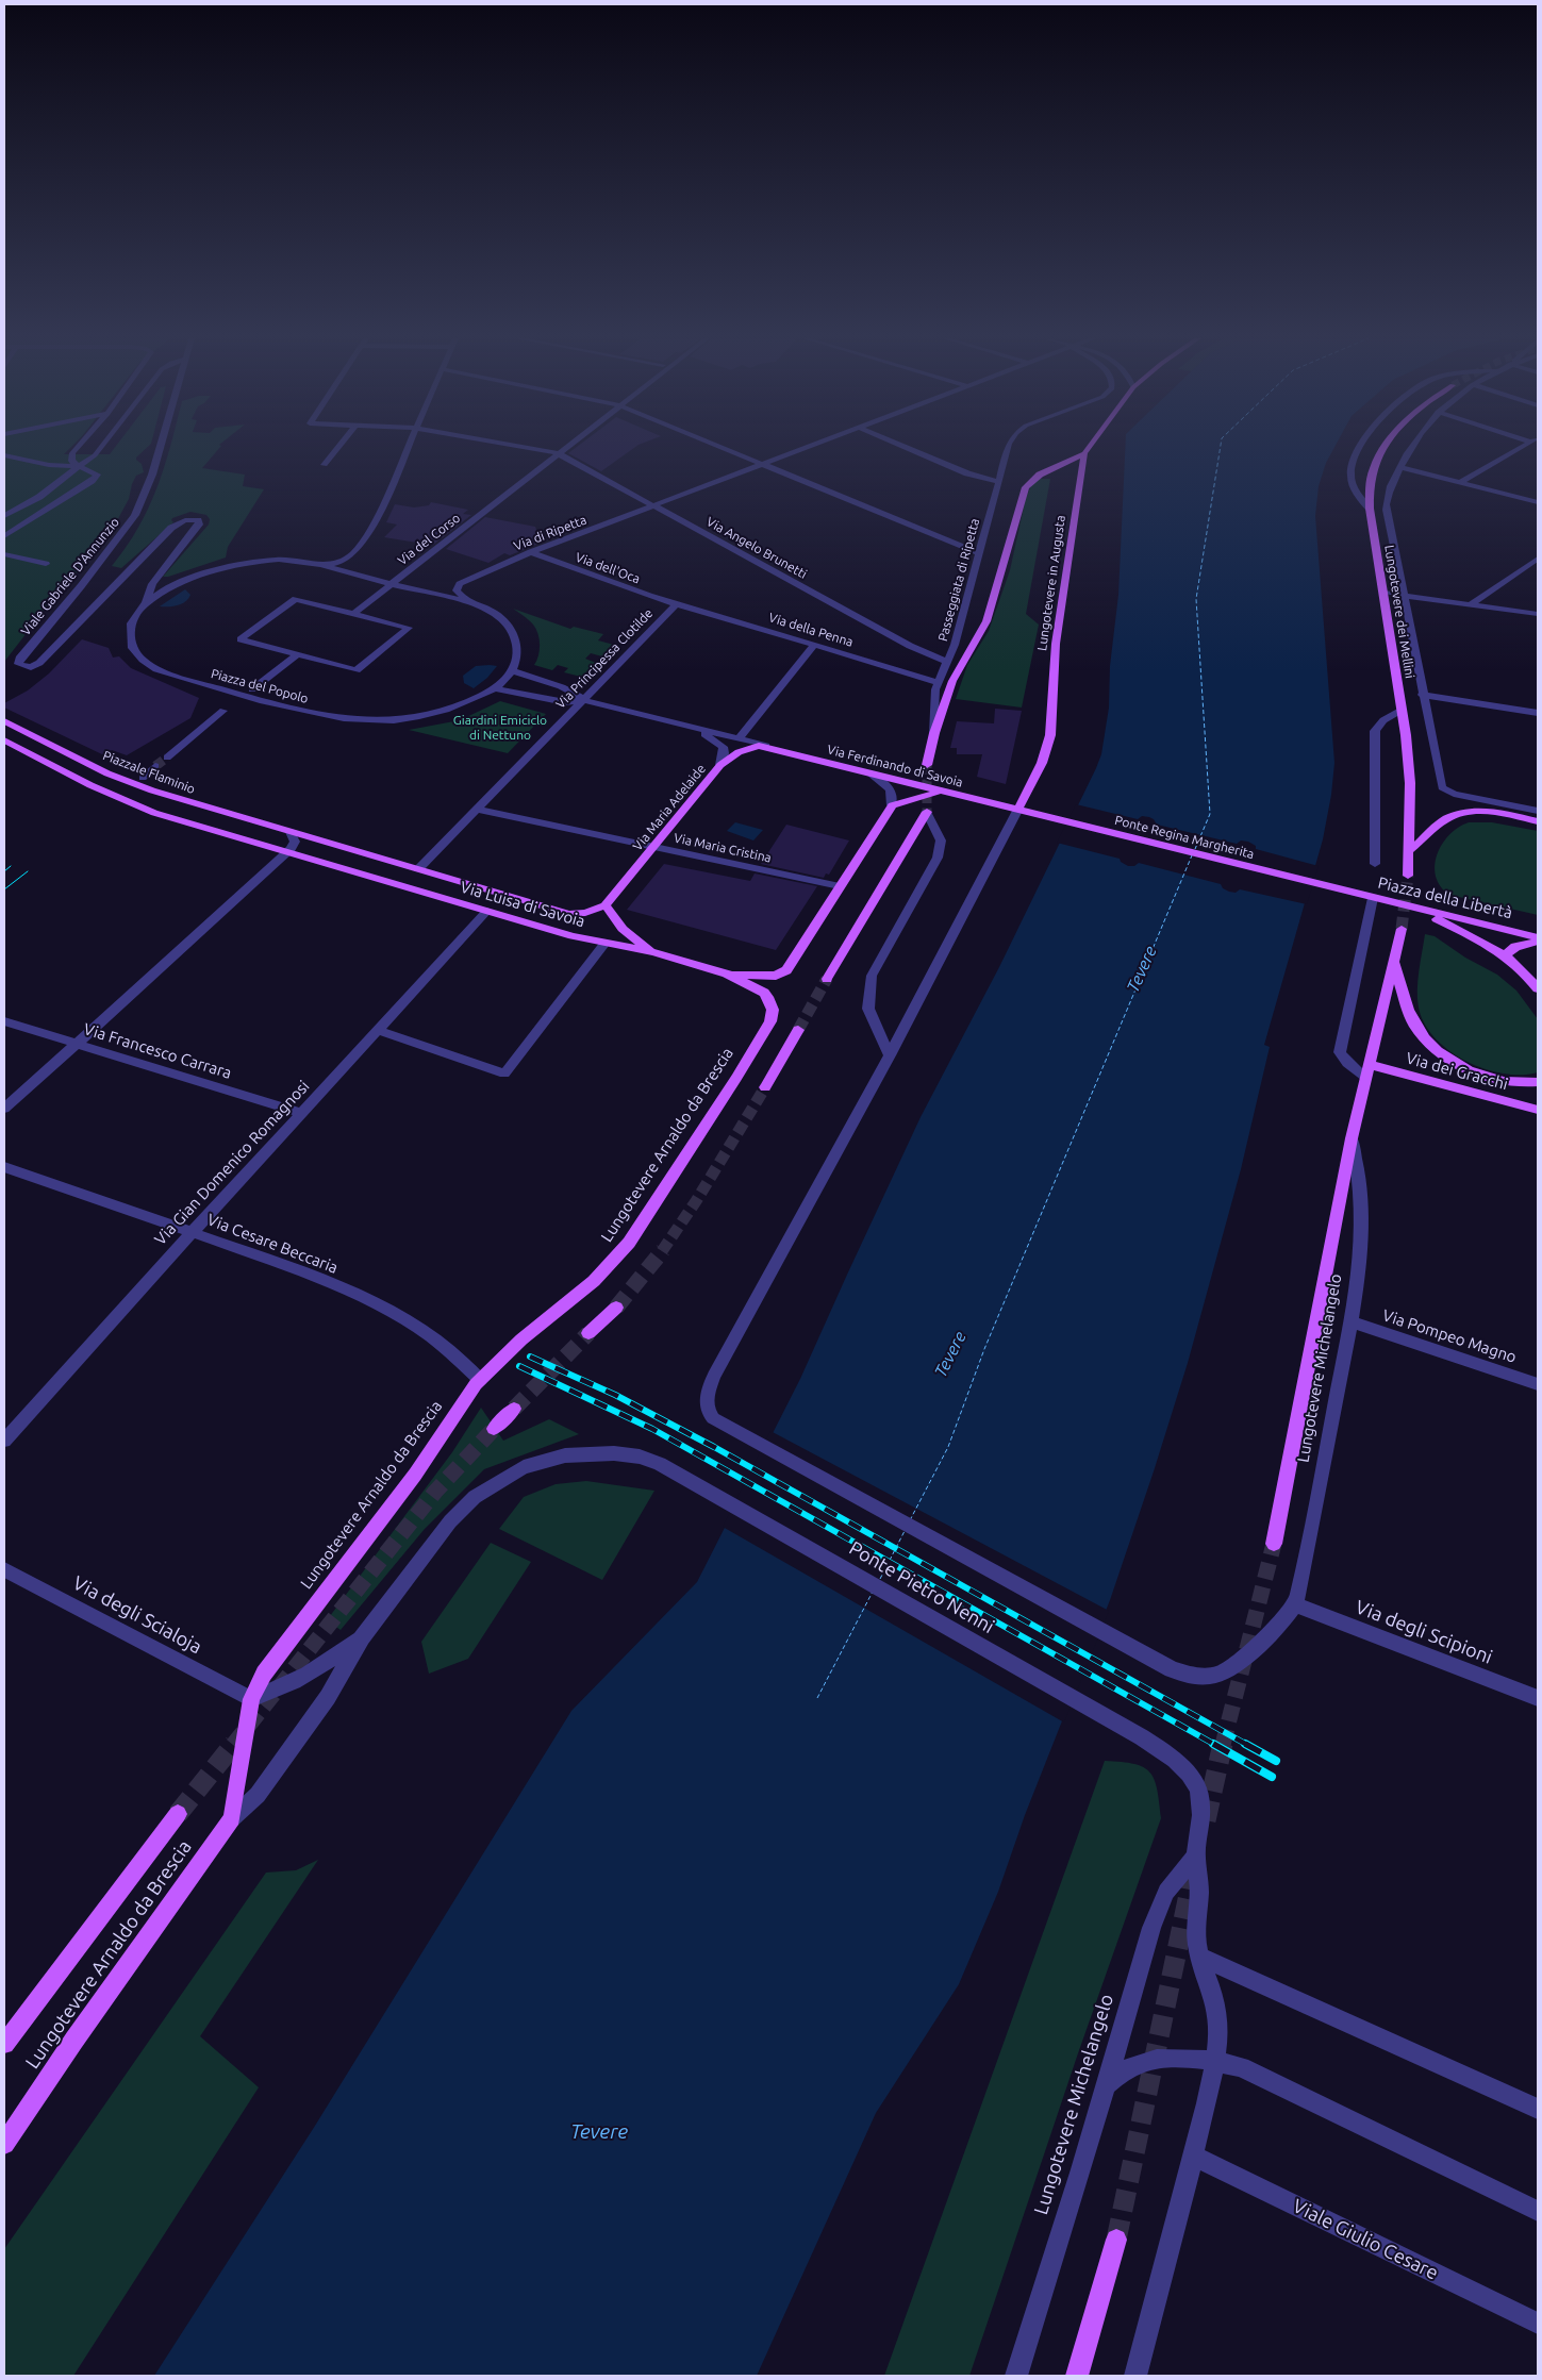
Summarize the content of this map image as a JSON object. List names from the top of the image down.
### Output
{
  "streets": {
    "main road": [
      "Passeggiata di Ripetta",
      "Lungotevere in Augusta",
      "Lungotevere dei Mellini",
      "Via Ferdinando di Savoia",
      "Piazzale Flaminio",
      "Via Maria Adelaide",
      "Ponte Regina Margherita",
      "Piazza della Libertà",
      "Via Luisa di Savoia",
      "Via dei Gracchi",
      "Lungotevere Arnaldo da Brescia",
      "Lungotevere Michelangelo"
    ],
    "street": [
      "Via di Ripetta",
      "Via del Corso",
      "Via Angelo Brunetti",
      "Via dell'Oca",
      "Viale Gabriele D'Annunzio",
      "Via della Penna",
      "Via Principessa Clotilde",
      "Piazza del Popolo",
      "Via Maria Cristina",
      "Via Francesco Carrara",
      "Via Gian Domenico Romagnosi",
      "Via Cesare Beccaria",
      "Via Pompeo Magno",
      "Ponte Pietro Nenni",
      "Via degli Scialoja",
      "Via degli Scipioni",
      "Viale Giulio Cesare"
    ]
  },
  "crossings": [
    ["Via di Ripetta", "Via Angelo Brunetti"],
    ["Via di Ripetta", "Via dell'Oca"],
    ["Via di Ripetta", "Piazza del Popolo"],
    ["Via del Corso", "Via Angelo Brunetti"],
    ["Via del Corso", "Piazza del Popolo"],
    ["Via Angelo Brunetti", "Via della Penna"],
    ["Via dell'Oca", "Via della Penna"],
    ["Via dell'Oca", "Via Principessa Clotilde"],
    ["Viale Gabriele D'Annunzio", "Piazza del Popolo"],
    ["Passeggiata di Ripetta", "Lungotevere in Augusta"],
    ["Passeggiata di Ripetta", "Via della Penna"],
    ["Lungotevere in Augusta", "Via Ferdinando di Savoia"],
    ["Lungotevere in Augusta", "Ponte Regina Margherita"],
    ["Via della Penna", "Via Principessa Clotilde"],
    ["Via Principessa Clotilde", "Via Maria Cristina"],
    ["Via Principessa Clotilde", "Via Luisa di Savoia"],
    ["Via Ferdinando di Savoia", "Via Maria Adelaide"],
    ["Via Ferdinando di Savoia", "Ponte Regina Margherita"],
    ["Piazzale Flaminio", "Via Luisa di Savoia"],
    ["Via Maria Adelaide", "Via Maria Cristina"],
    ["Via Maria Adelaide", "Via Luisa di Savoia"],
    ["Ponte Regina Margherita", "Piazza della Libertà"],
    ["Via Luisa di Savoia", "Lungotevere Arnaldo da Brescia"],
    ["Via Luisa di Savoia", "Via Gian Domenico Romagnosi"],
    ["Via Francesco Carrara", "Via Gian Domenico Romagnosi"],
    ["Via dei Gracchi", "Lungotevere Michelangelo"],
    ["Lungotevere Arnaldo da Brescia", "Via Cesare Beccaria"],
    ["Lungotevere Arnaldo da Brescia", "Ponte Pietro Nenni"],
    ["Lungotevere Arnaldo da Brescia", "Via degli Scialoja"],
    ["Via Gian Domenico Romagnosi", "Via Cesare Beccaria"],
    ["Via Pompeo Magno", "Lungotevere Michelangelo"],
    ["Lungotevere Michelangelo", "Ponte Pietro Nenni"],
    ["Lungotevere Michelangelo", "Via degli Scipioni"]
  ],
  "water": ["Tevere"],
  "parks": ["Giardini Emiciclo di Nettuno"]
}
